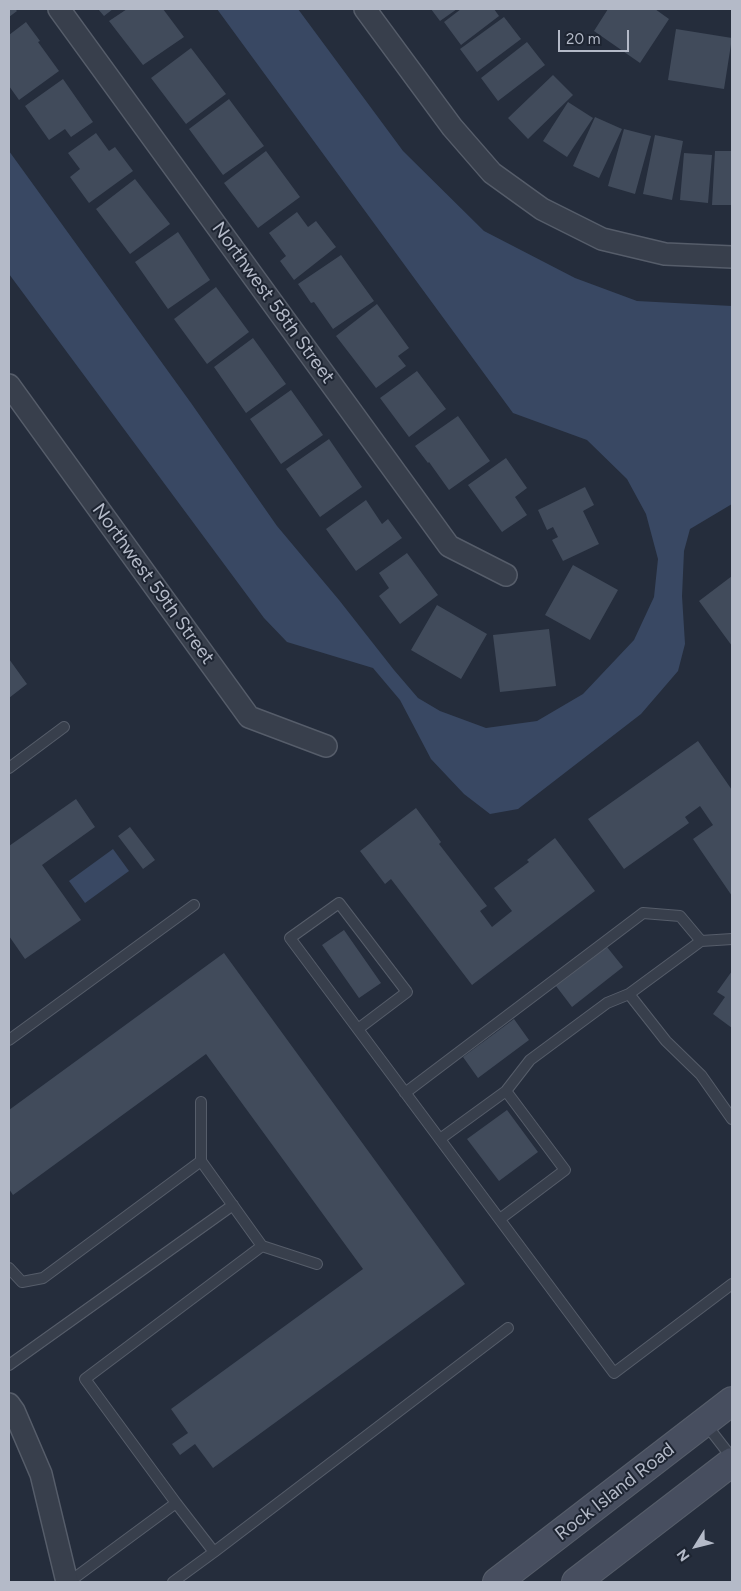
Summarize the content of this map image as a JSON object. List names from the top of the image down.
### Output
{
  "streets": {
    "main road": ["Rock Island Road"],
    "street": ["Northwest 58th Street", "Northwest 59th Street"]
  },
  "scale_bar": "20 m",
  "north": "bottom left"
}
